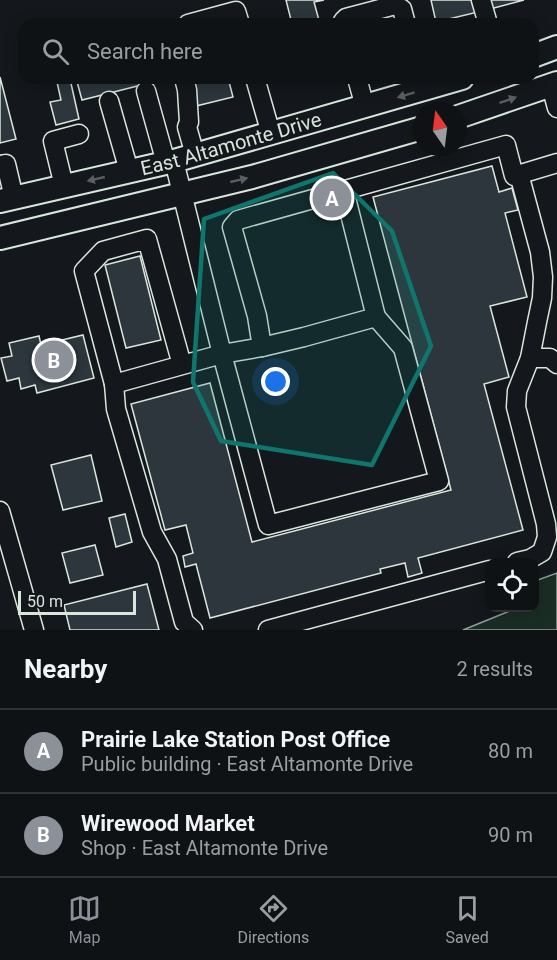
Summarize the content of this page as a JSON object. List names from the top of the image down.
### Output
{
  "streets": {
    "main road": ["East Altamonte Drive"]
  },
  "scale_bar": "50 m",
  "north": "top",
  "page": {
    "search": "Search here",
    "pins": ["A", "B"],
    "scale": "50 m",
    "heading": ["Nearby", "2 results"],
    "list": [
      {
        "mark": "A",
        "name": "Prairie Lake Station Post Office",
        "note": "Public building · East Altamonte Drive",
        "value": "80 m"
      },
      {
        "mark": "B",
        "name": "Wirewood Market",
        "note": "Shop · East Altamonte Drive",
        "value": "90 m"
      }
    ],
    "nav": ["Map", "Directions", "Saved"]
  }
}
